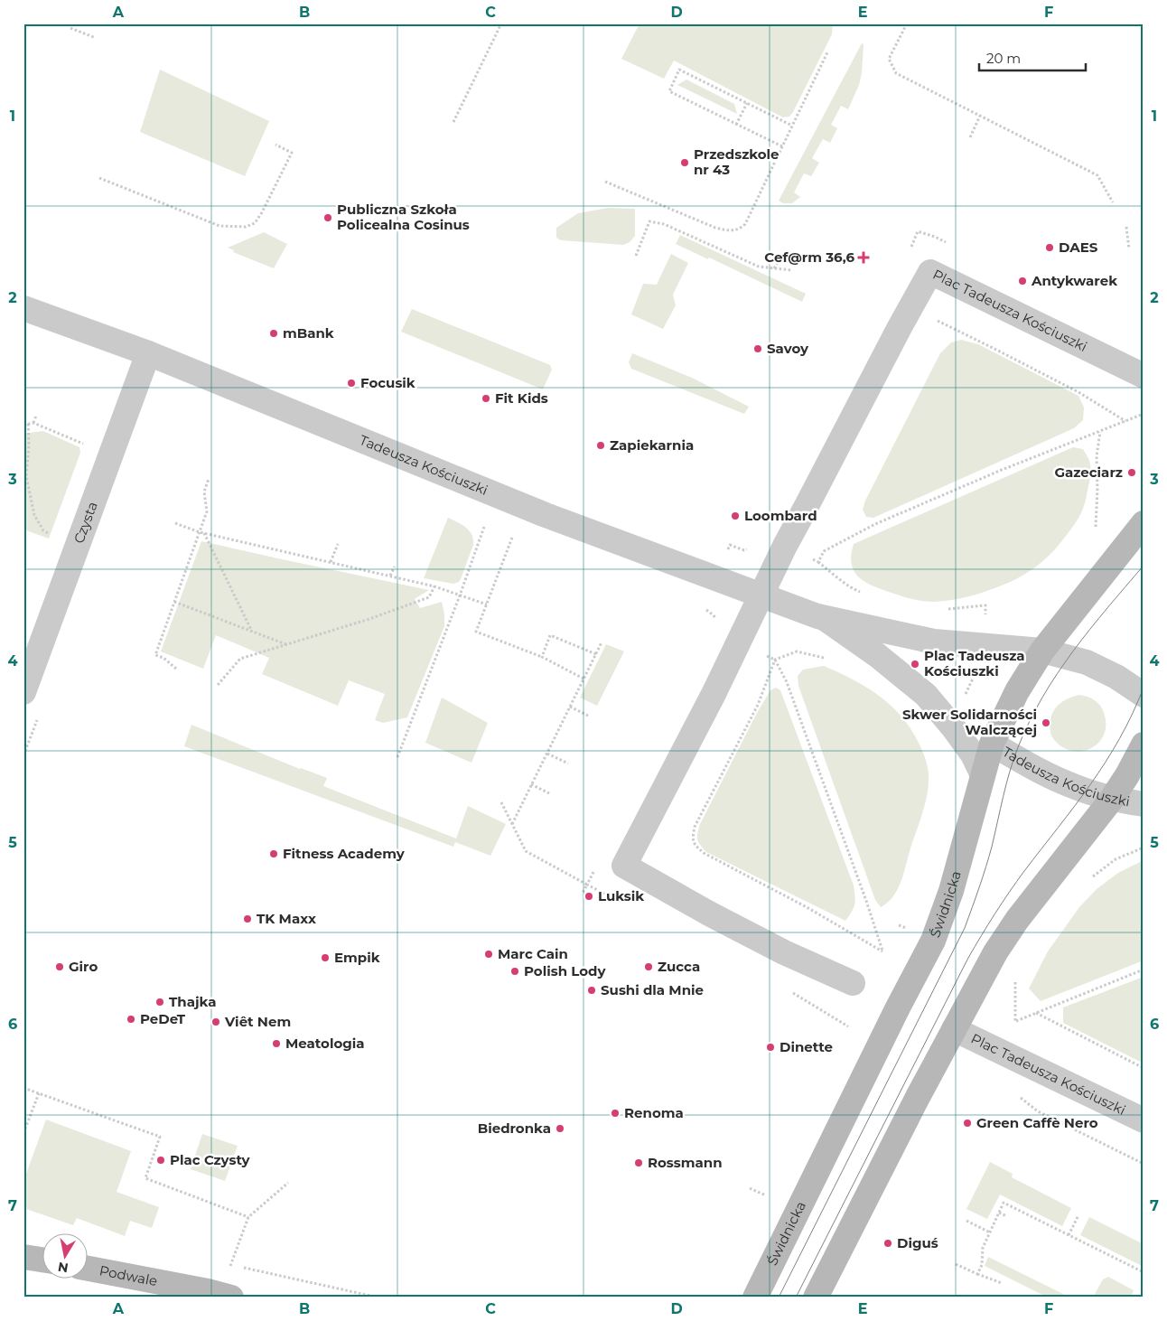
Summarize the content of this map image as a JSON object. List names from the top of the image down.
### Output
{
  "streets": {
    "main road": ["Świdnicka", "Podwale"],
    "street": ["Plac Tadeusza Kościuszki", "Tadeusza Kościuszki", "Czysta"]
  },
  "crossings": [
    ["Plac Tadeusza Kościuszki", "Tadeusza Kościuszki"],
    ["Tadeusza Kościuszki", "Czysta"],
    ["Tadeusza Kościuszki", "Świdnicka"]
  ],
  "places": {
    "other": [
      "Przedszkole nr 43",
      "Publiczna Szkoła Policealna Cosinus",
      "DAES",
      "Antykwarek",
      "mBank",
      "Savoy",
      "Focusik",
      "Fit Kids",
      "Zapiekarnia",
      "Gazeciarz",
      "Loombard",
      "Plac Tadeusza Kościuszki",
      "Skwer Solidarności Walczącej",
      "Fitness Academy",
      "Luksik",
      "TK Maxx",
      "Marc Cain",
      "Empik",
      "Giro",
      "Zucca",
      "Polish Lody",
      "Sushi dla Mnie",
      "Thajka",
      "PeDeT",
      "Viêt Nem",
      "Meatologia",
      "Dinette",
      "Renoma",
      "Green Caffè Nero",
      "Biedronka",
      "Plac Czysty",
      "Rossmann",
      "Diguś"
    ],
    "health": ["Cef@rm 36,6"]
  },
  "scale_bar": "20 m",
  "north": "bottom",
  "grid": {
    "columns": [
      "A",
      "B",
      "C",
      "D",
      "E",
      "F"
    ],
    "rows": [
      "1",
      "2",
      "3",
      "4",
      "5",
      "6",
      "7"
    ]
  }
}
